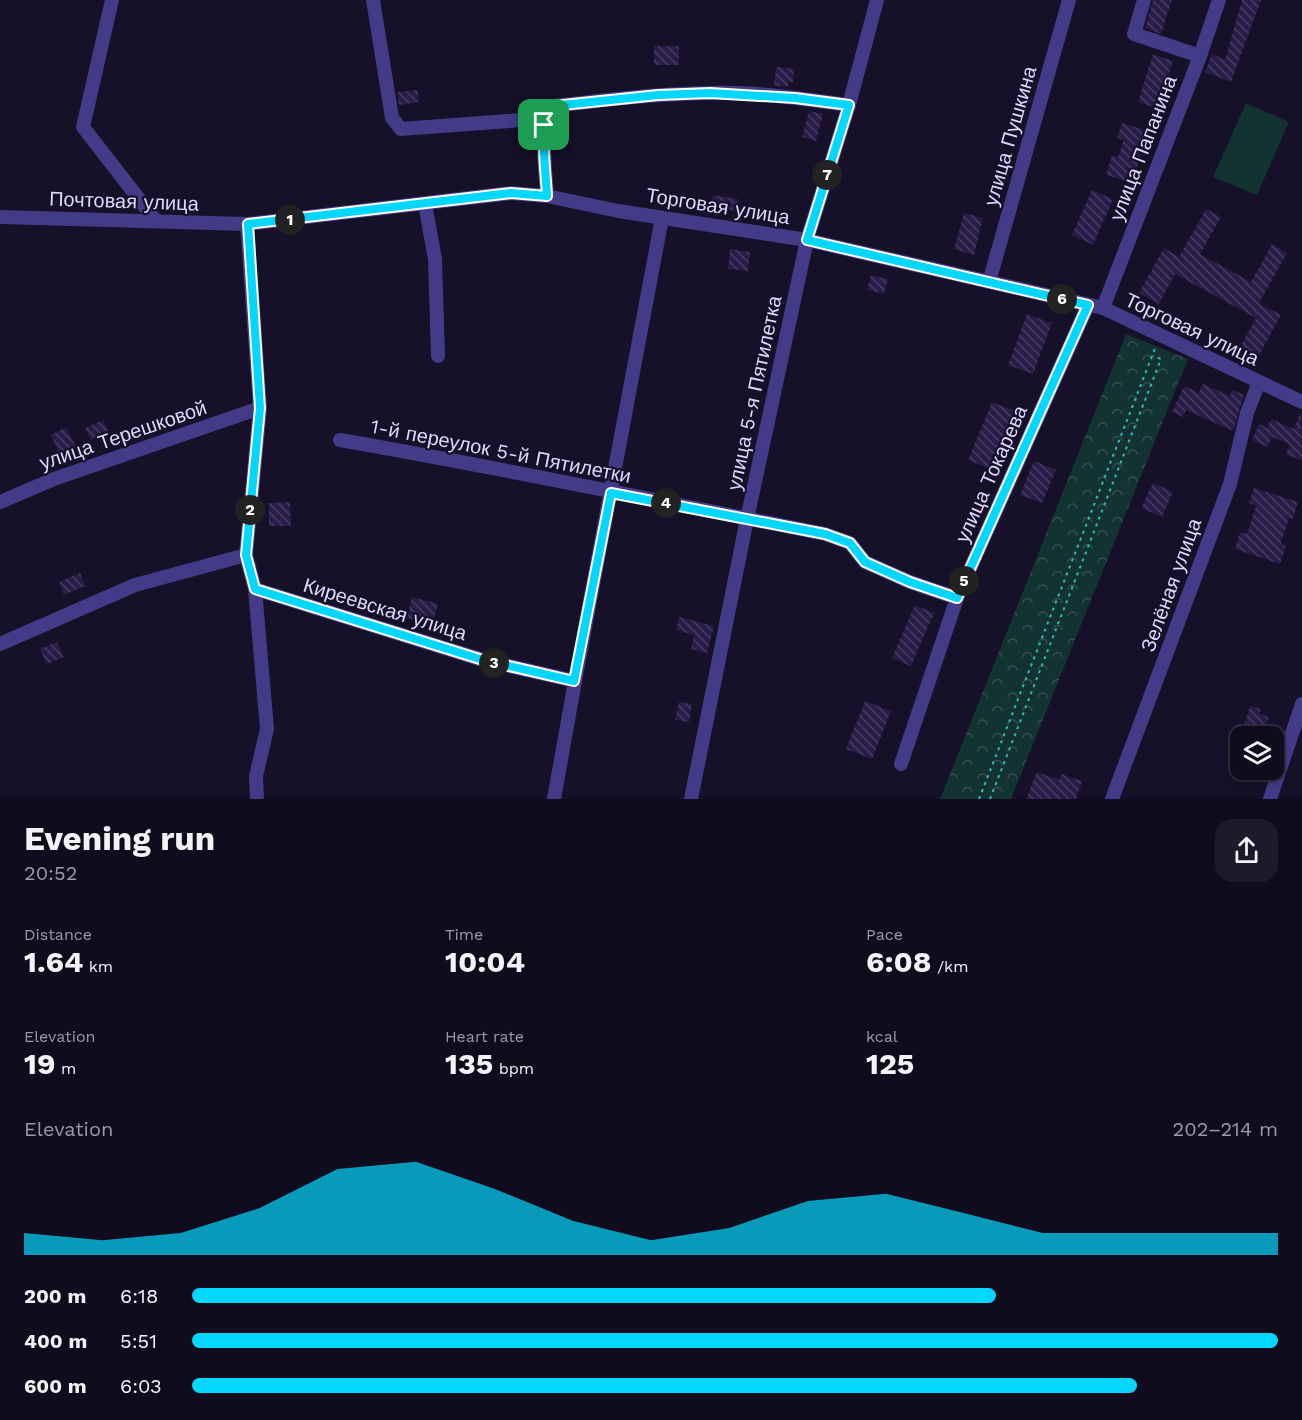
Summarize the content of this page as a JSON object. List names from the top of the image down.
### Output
{
  "streets": {
    "street": [
      "улица Пушкина",
      "улица Папанина",
      "Почтовая улица",
      "Торговая улица",
      "улица 5-я Пятилетка",
      "улица Терешковой",
      "1-й переулок 5-й Пятилетки",
      "улица Токарева",
      "Зелёная улица",
      "Киреевская улица"
    ]
  },
  "crossings": [
    ["улица Пушкина", "Торговая улица"],
    ["улица Папанина", "Торговая улица"],
    ["Почтовая улица", "Торговая улица"],
    ["Торговая улица", "улица 5-я Пятилетка"],
    ["Торговая улица", "улица Токарева"],
    ["Торговая улица", "Зелёная улица"],
    ["улица 5-я Пятилетка", "1-й переулок 5-й Пятилетки"],
    ["1-й переулок 5-й Пятилетки", "улица Токарева"]
  ],
  "page": {
    "pins": [
      "7",
      "1",
      "6",
      "4",
      "2",
      "5",
      "3"
    ],
    "heading": ["Evening run", "20:52"],
    "stats": [
      ["Distance", "1.64 km"],
      ["Time", "10:04"],
      ["Pace", "6:08 /km"],
      ["Elevation", "19 m"],
      ["Heart rate", "135 bpm"],
      ["kcal", "125"]
    ],
    "chart": ["Elevation", "202–214 m"],
    "list": [
      {
        "name": "200 m",
        "note": "6:18"
      },
      {
        "name": "400 m",
        "note": "5:51"
      },
      {
        "name": "600 m",
        "note": "6:03"
      }
    ]
  }
}
